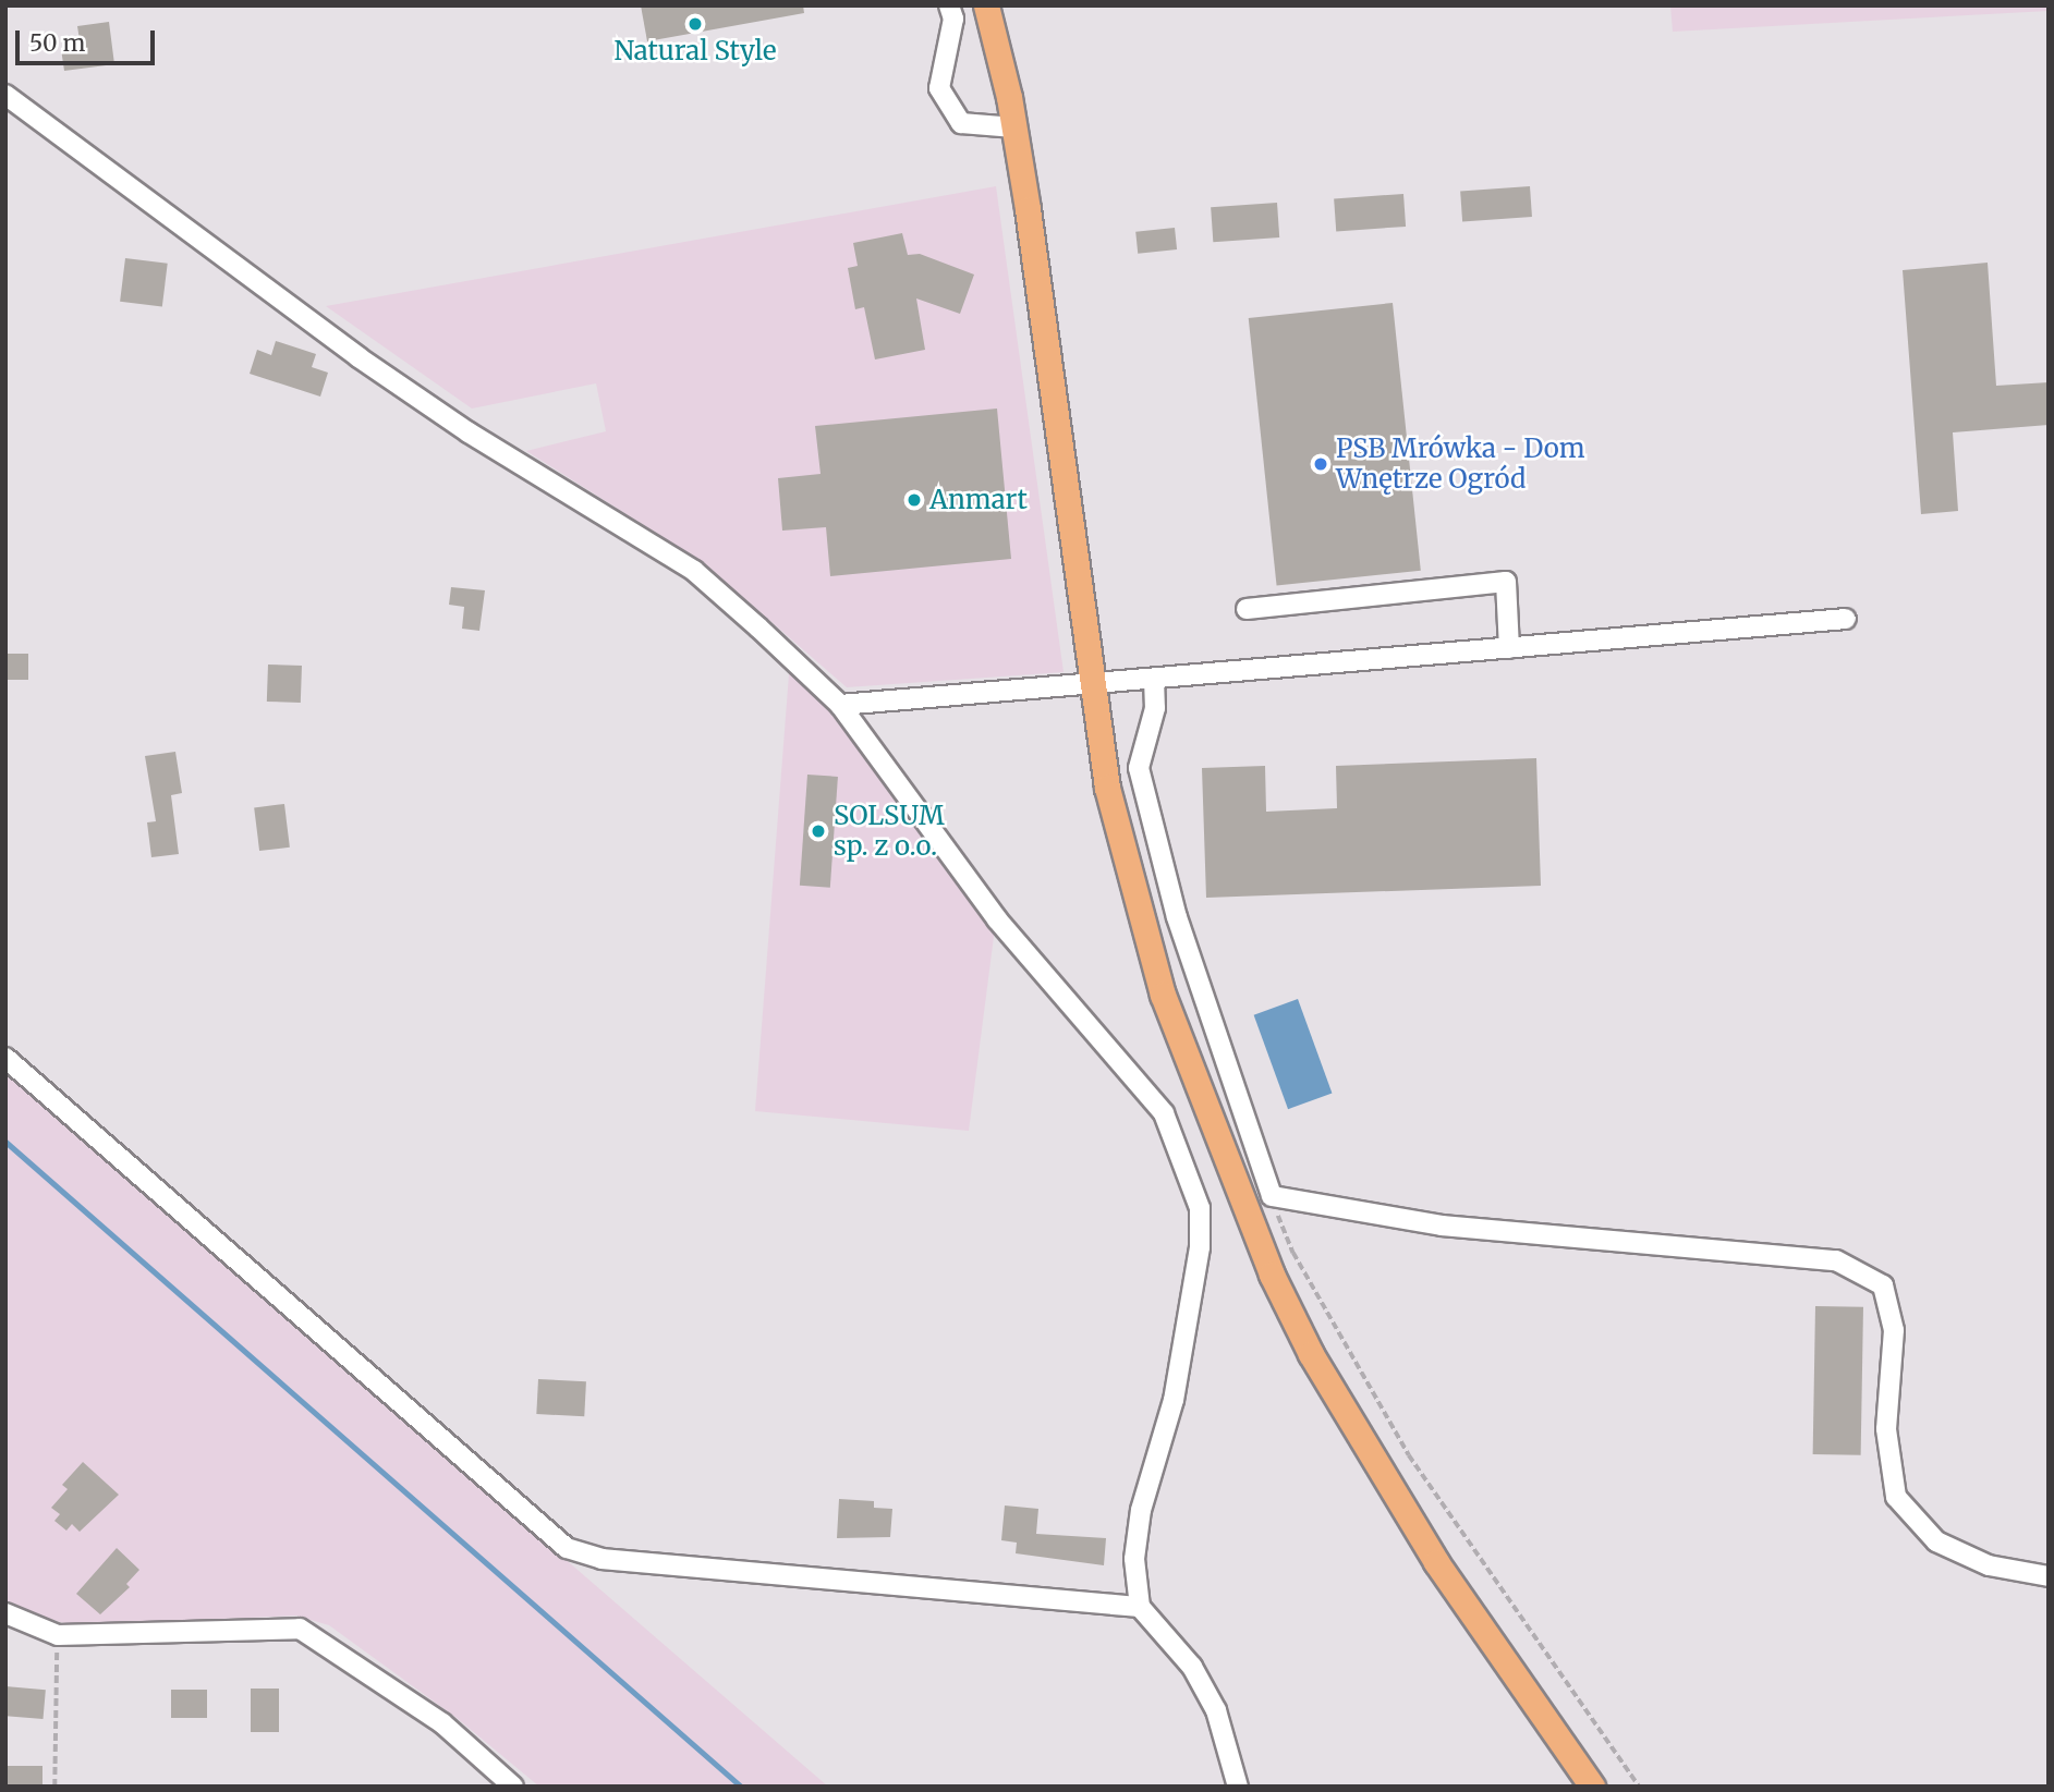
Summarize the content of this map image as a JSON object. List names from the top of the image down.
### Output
{
  "places": [
    "Natural Style",
    "PSB Mrówka - Dom Wnętrze Ogród",
    "Anmart",
    "SOLSUM sp. z o.o."
  ],
  "scale_bar": "50 m"
}
